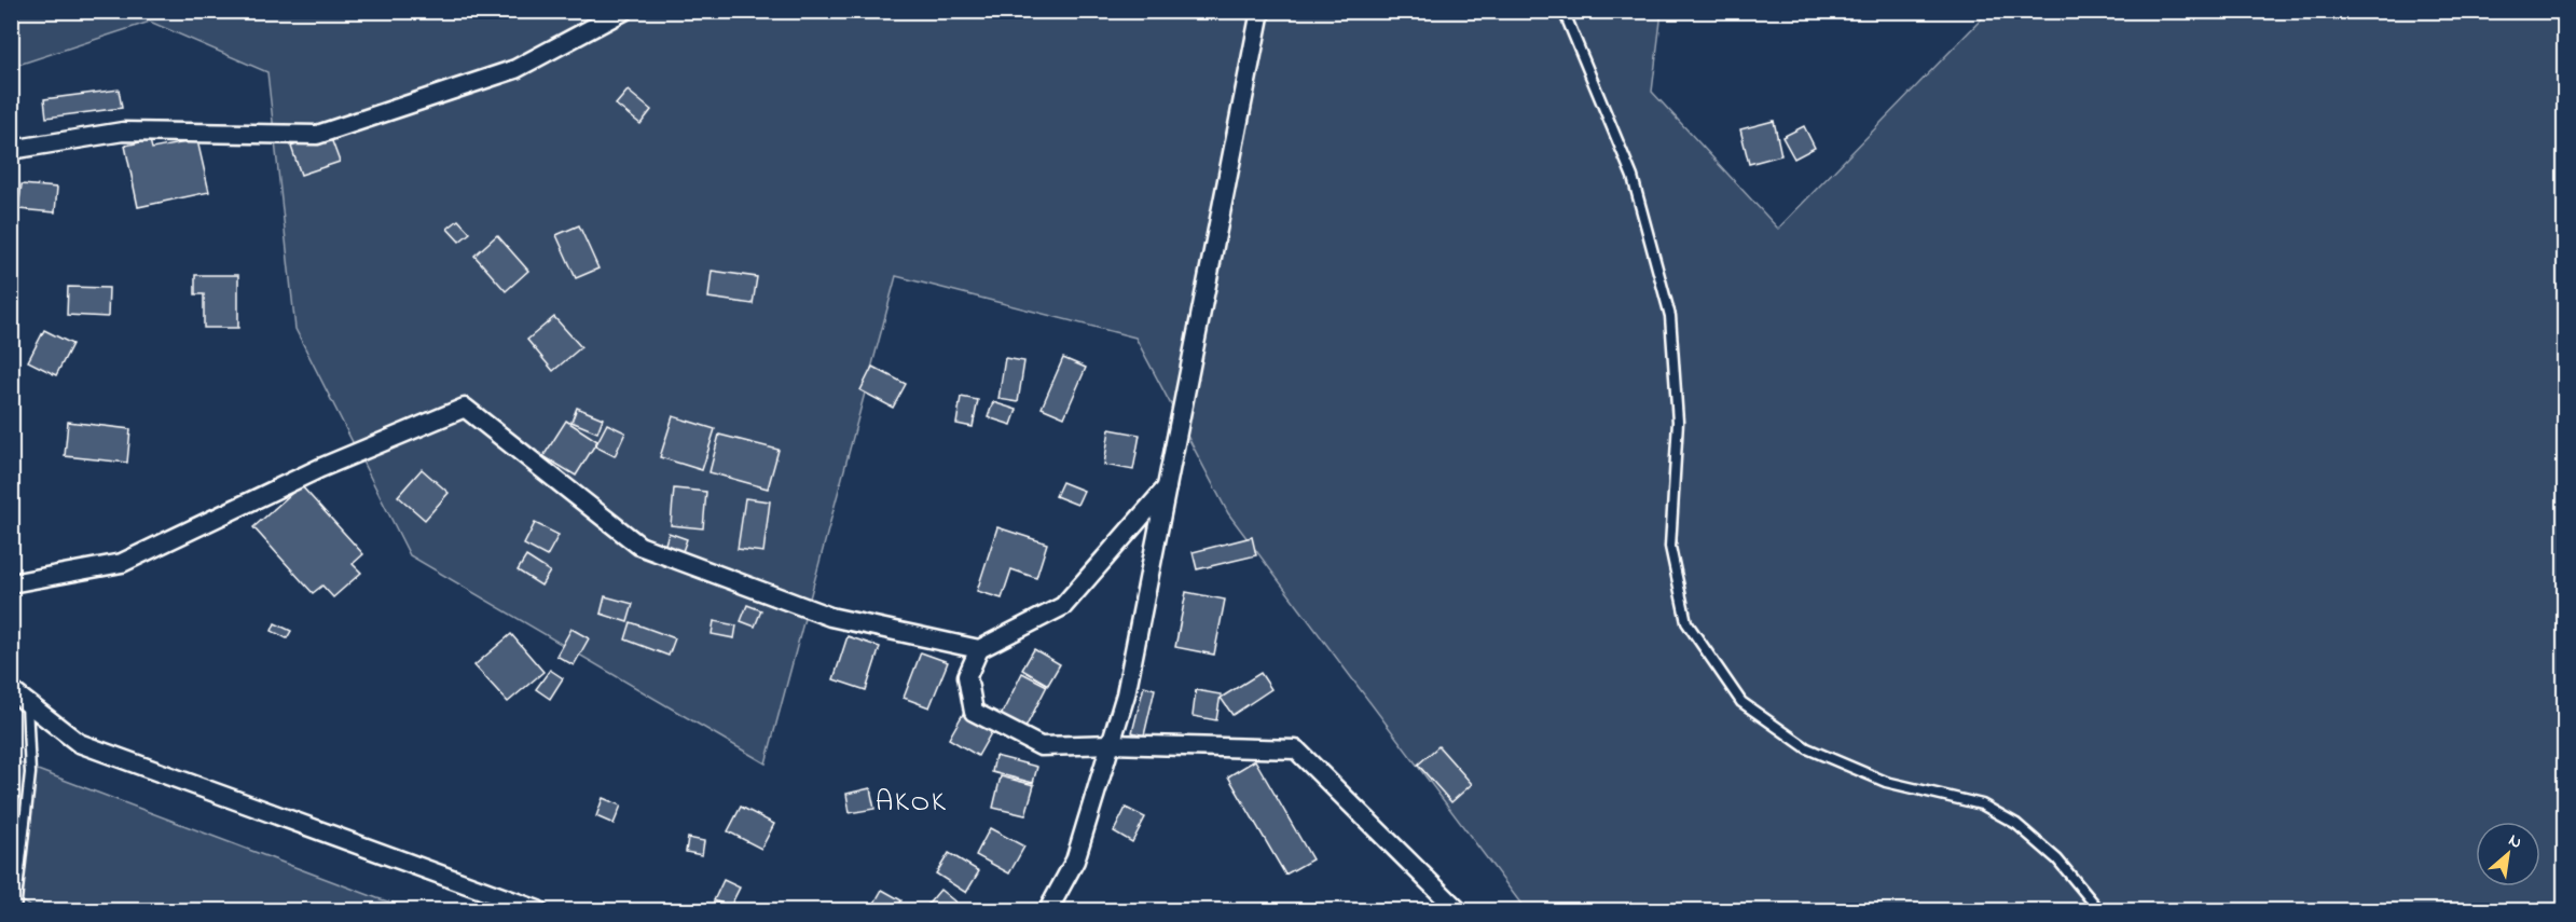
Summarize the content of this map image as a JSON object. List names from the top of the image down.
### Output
{
  "districts": ["AKOK"],
  "north": "top right"
}
